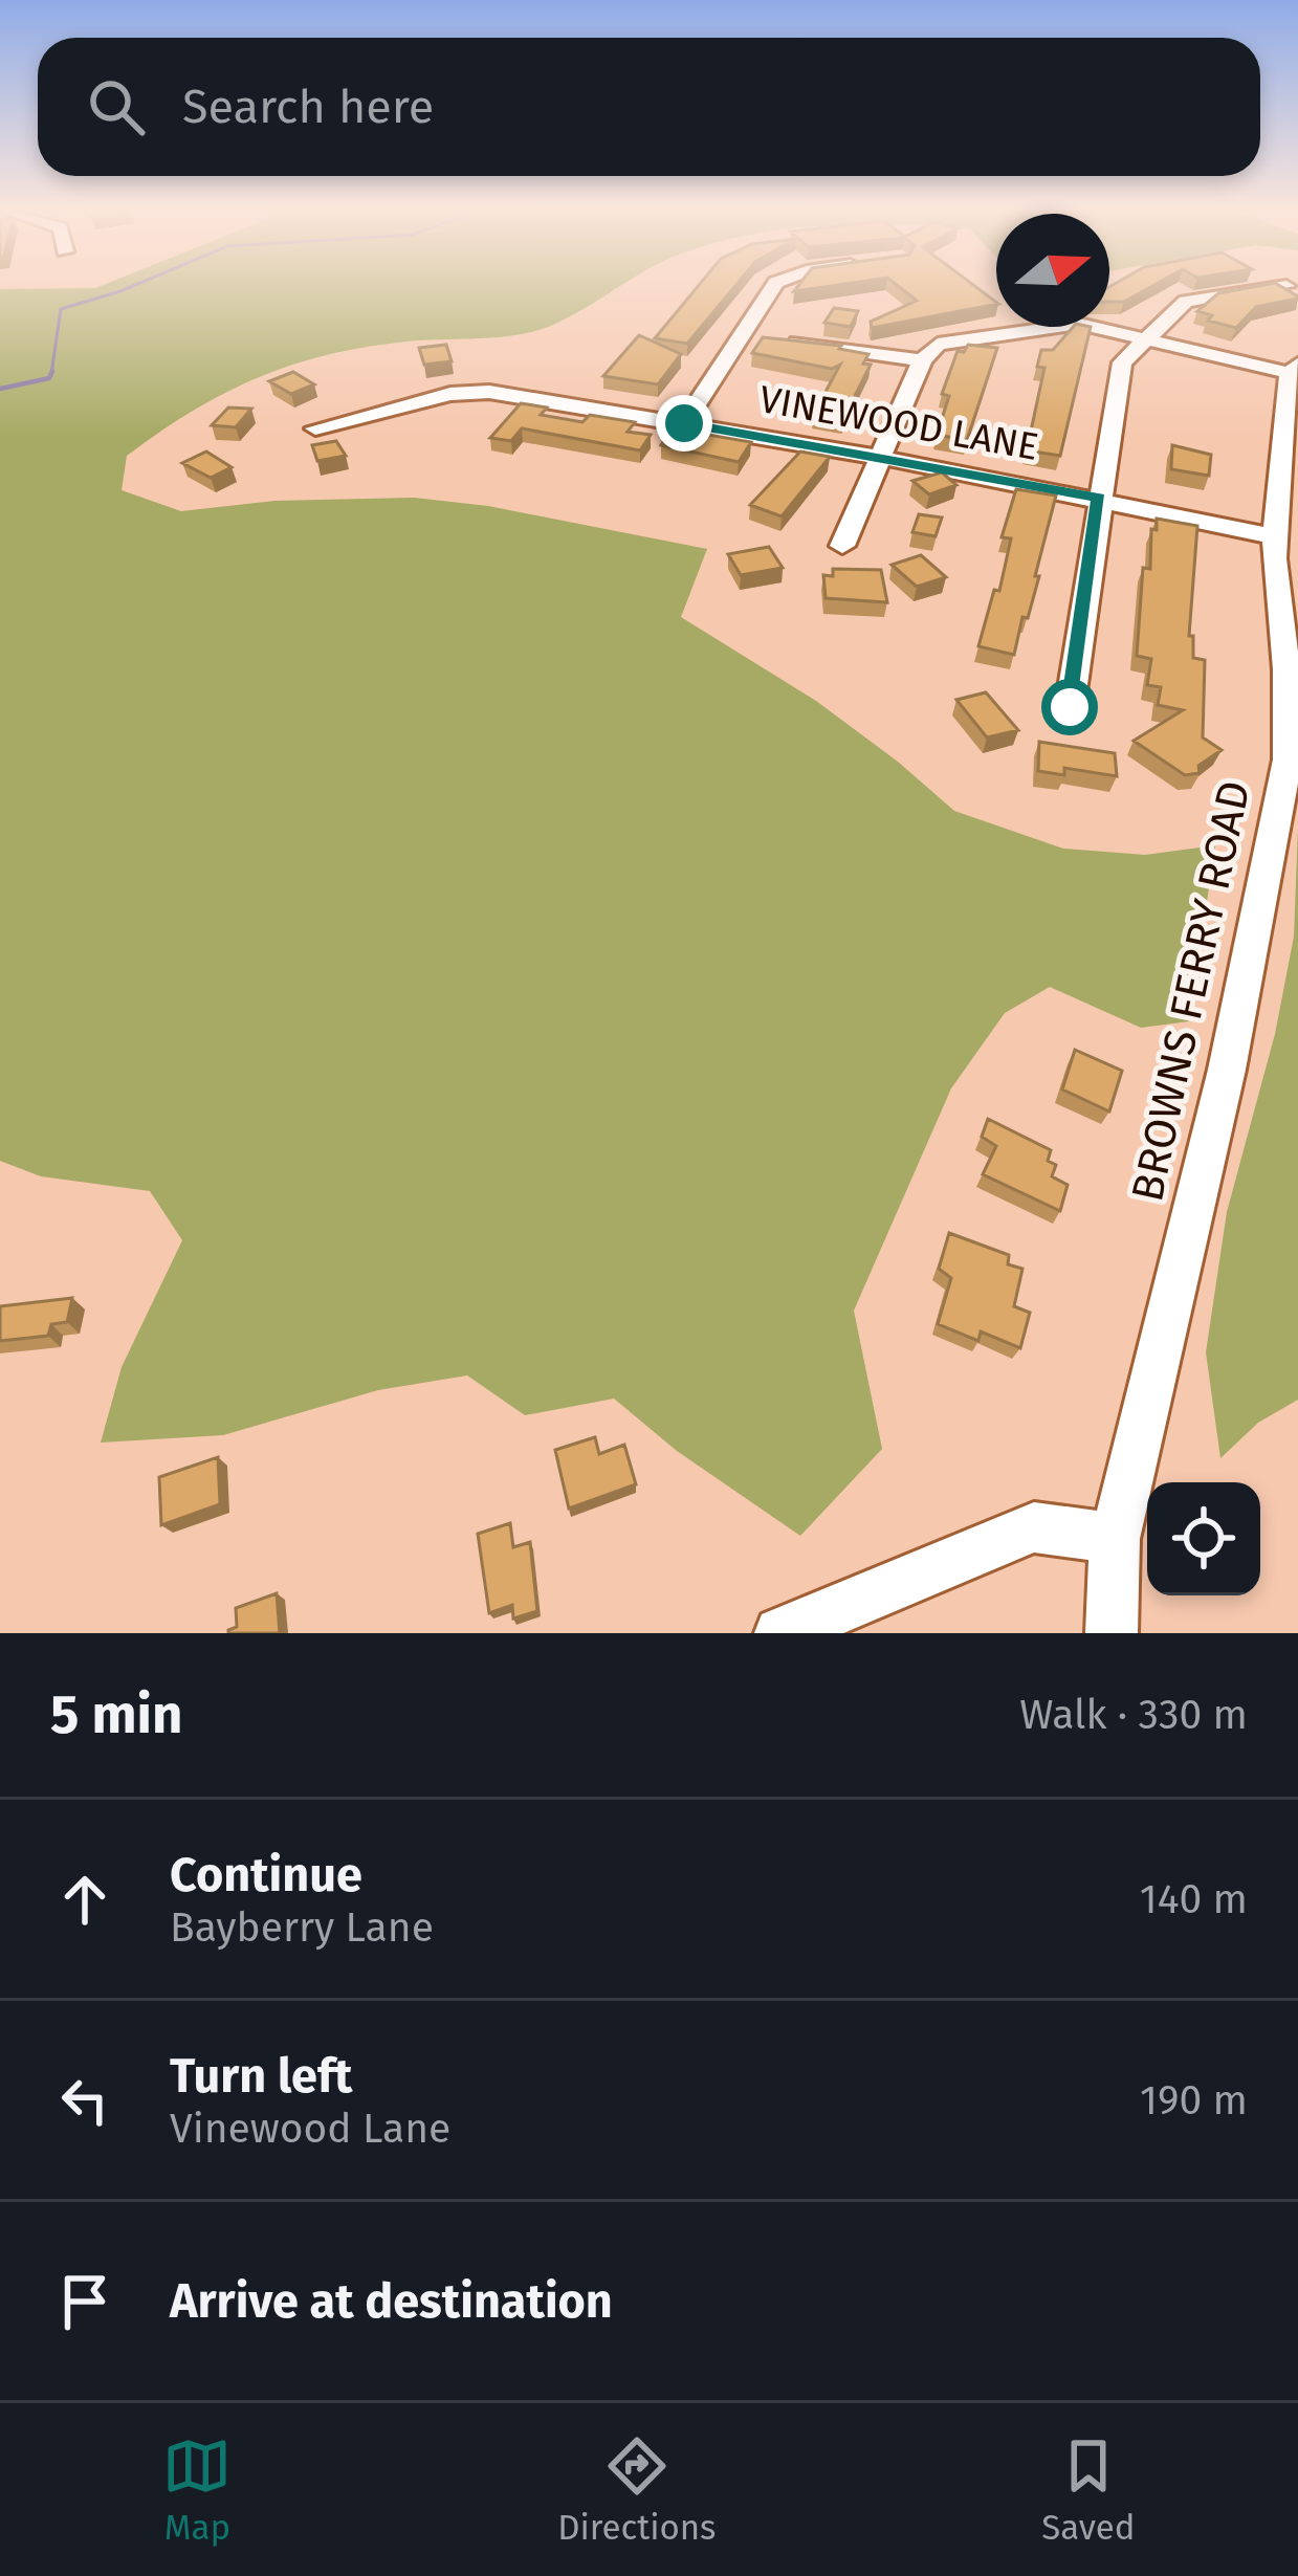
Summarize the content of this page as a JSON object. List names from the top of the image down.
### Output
{
  "streets": {
    "street": ["VINEWOOD LANE", "BROWNS FERRY ROAD"]
  },
  "crossings": [
    ["VINEWOOD LANE", "BROWNS FERRY ROAD"]
  ],
  "north": "right",
  "page": {
    "search": "Search here",
    "heading": ["5 min", "Walk · 330 m"],
    "list": [
      ["Continue", "Bayberry Lane", "140 m"],
      ["Turn left", "Vinewood Lane", "190 m"],
      "Arrive at destination"
    ],
    "nav": ["Map", "Directions", "Saved"]
  }
}
